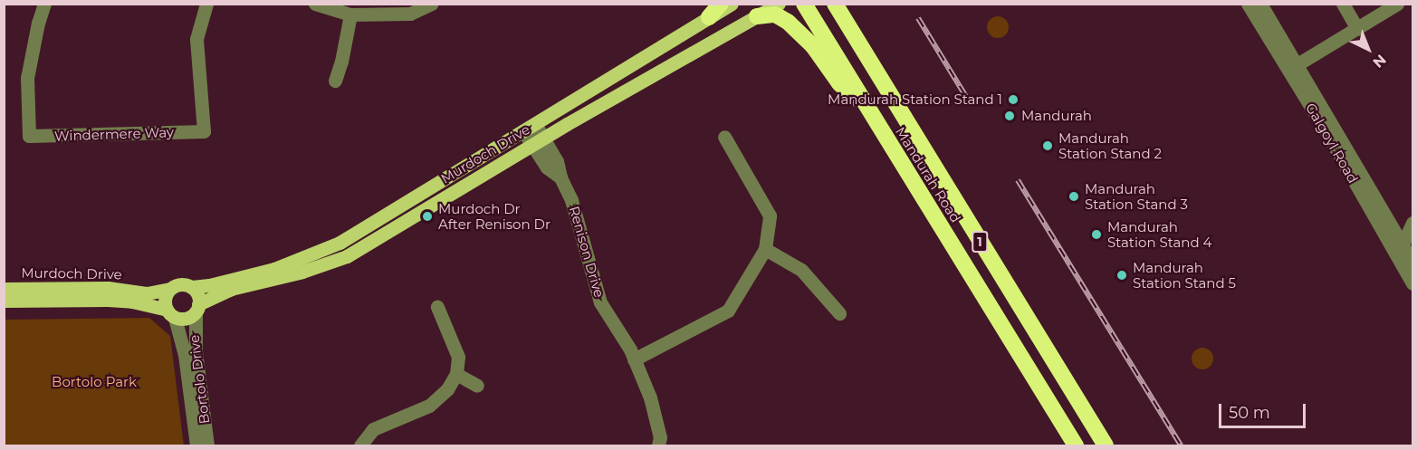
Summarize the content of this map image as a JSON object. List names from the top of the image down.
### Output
{
  "streets": {
    "highway": ["Mandurah Road", "1"],
    "main road": ["Murdoch Drive"],
    "street": [
      "Windermere Way",
      "Galgoyl Road",
      "Renison Drive",
      "Bortolo Drive"
    ]
  },
  "crossings": [
    ["Murdoch Drive", "Renison Drive"],
    ["Murdoch Drive", "Bortolo Drive"]
  ],
  "parks": ["Bortolo Park"],
  "places": [
    "Mandurah Station Stand 1",
    "Mandurah",
    "Mandurah Station Stand 2",
    "Mandurah Station Stand 3",
    "Murdoch Dr After Renison Dr",
    "Mandurah Station Stand 4",
    "Mandurah Station Stand 5"
  ],
  "scale_bar": "50 m",
  "north": "bottom right"
}
